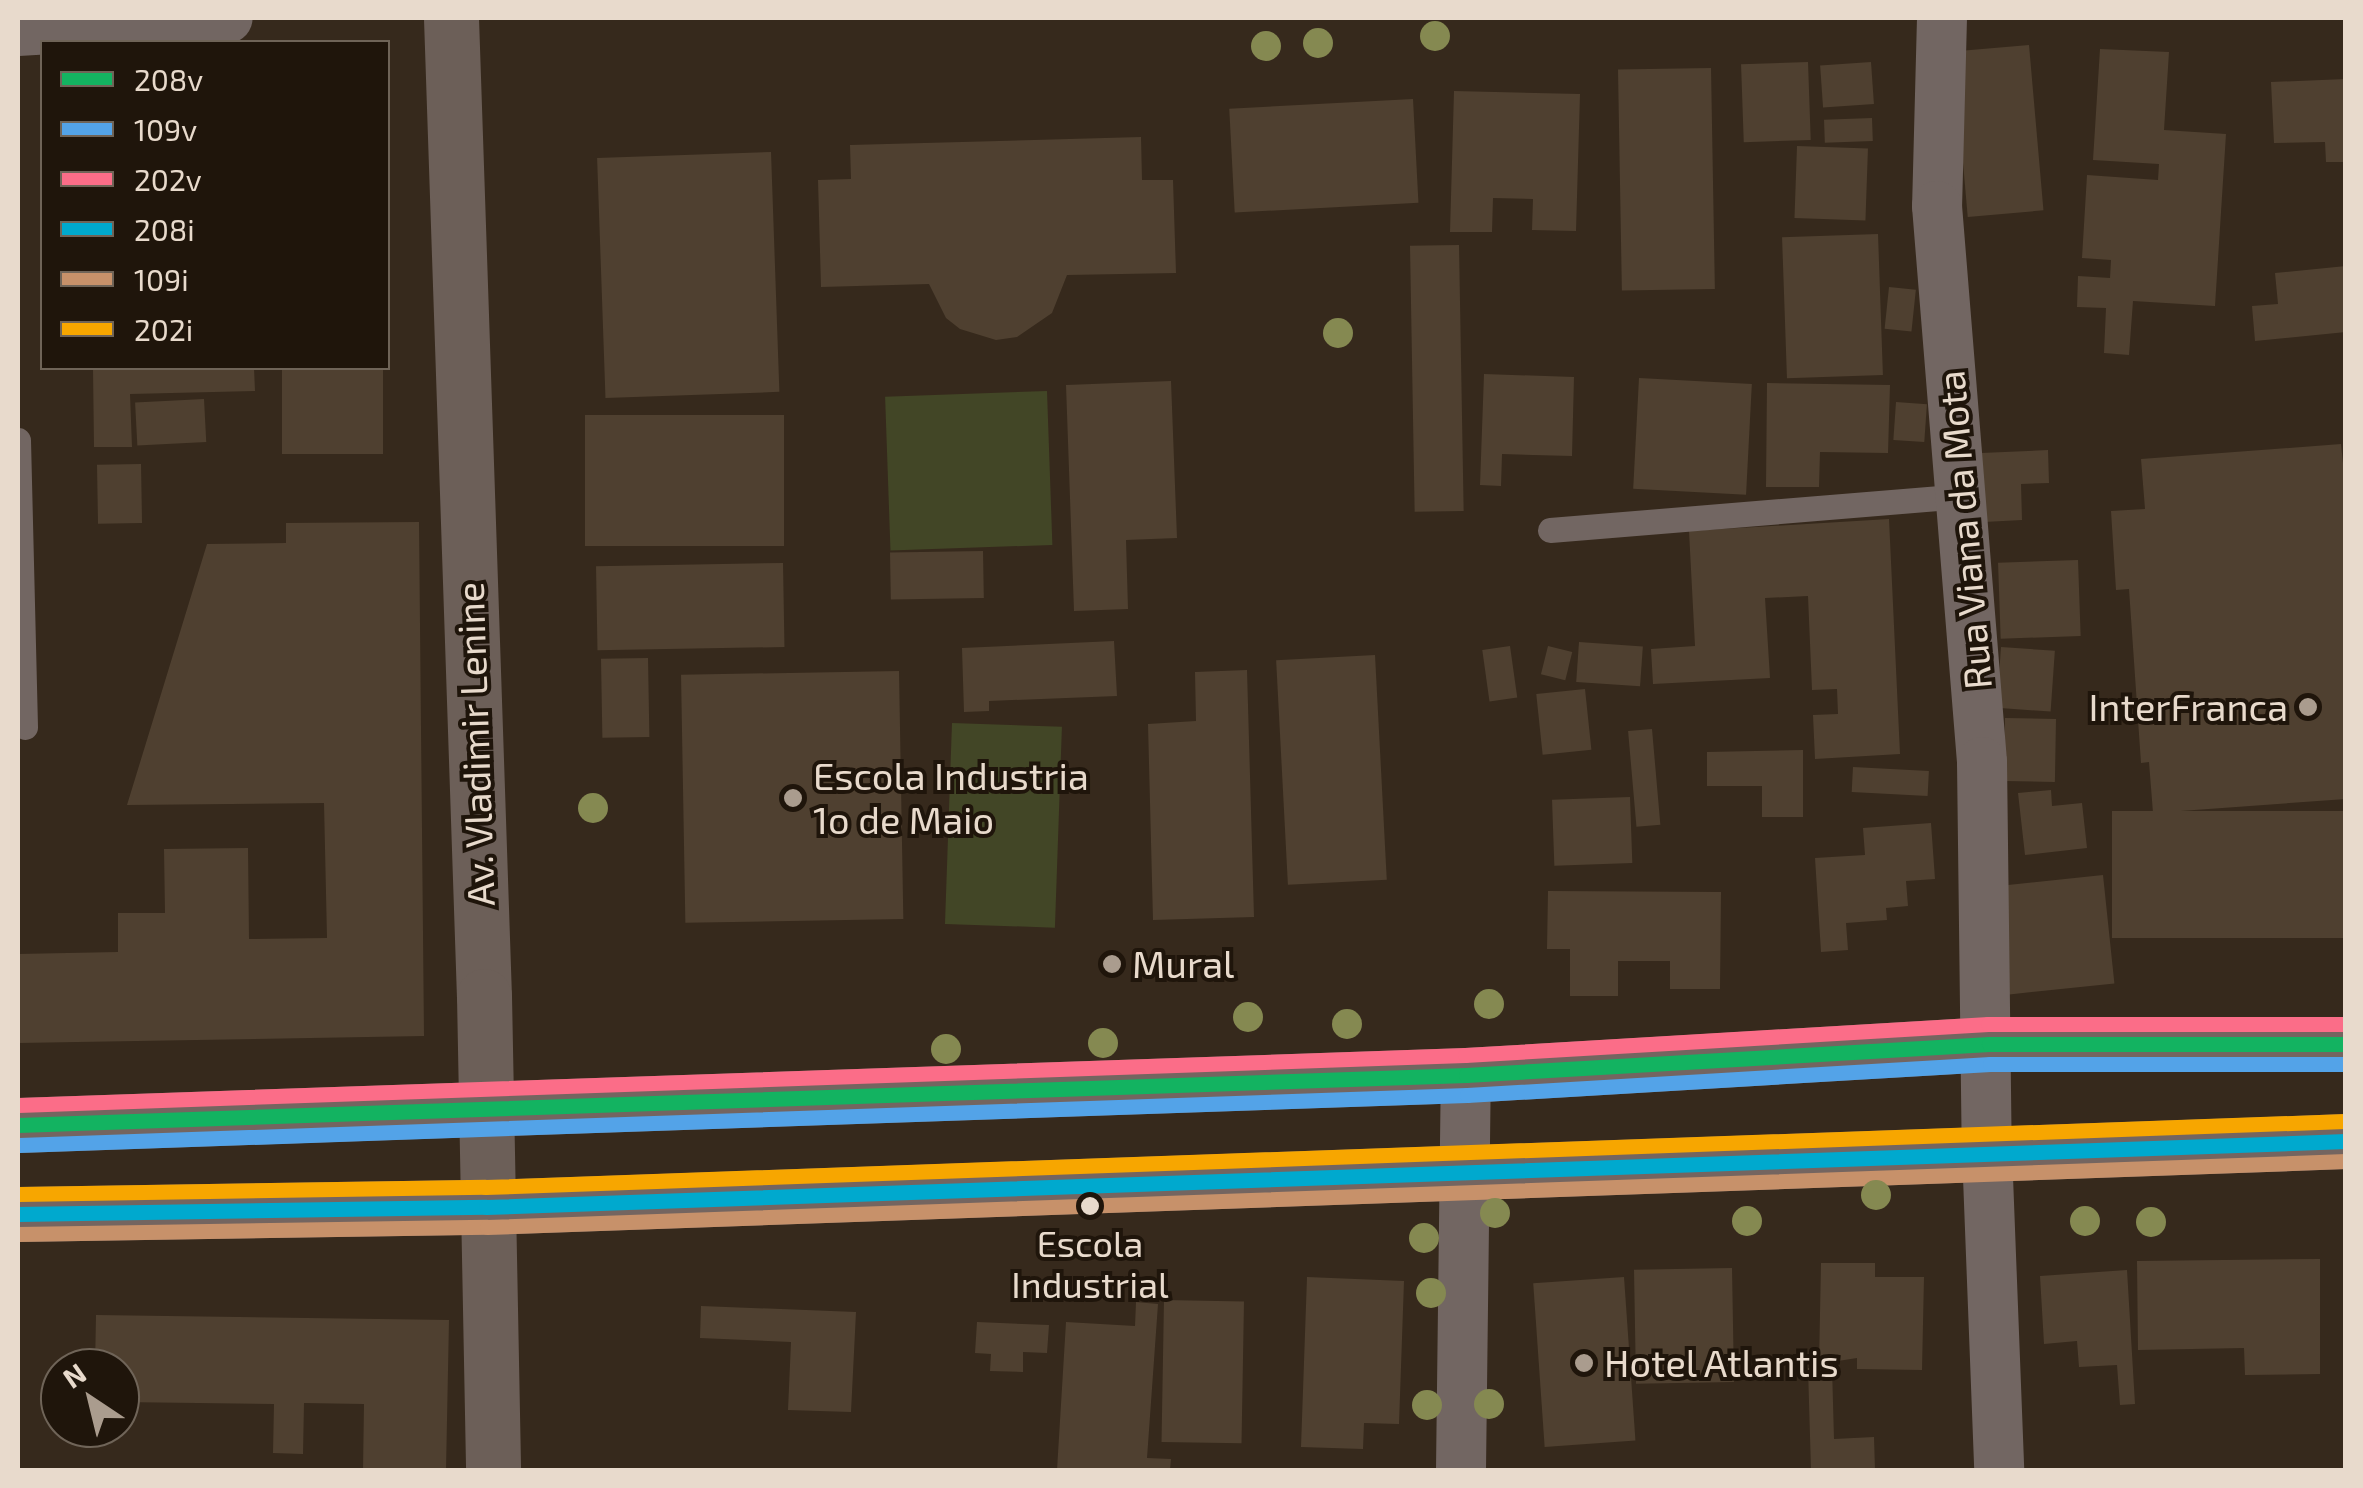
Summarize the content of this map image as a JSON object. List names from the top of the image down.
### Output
{
  "streets": {
    "main road": ["Av. Vladimir Lenine"],
    "street": ["Rua Viana da Mota"]
  },
  "places": [
    "InterFranca",
    "Escola Industria 1o de Maio",
    "Mural",
    "Escola Industrial",
    "Hotel Atlantis"
  ],
  "lines": [
    "transit line 202v",
    "transit line 208v",
    "transit line 109v",
    "transit line 202i",
    "transit line 208i",
    "transit line 109i"
  ],
  "legend": [
    "208v",
    "109v",
    "202v",
    "208i",
    "109i",
    "202i"
  ],
  "north": "top left"
}
